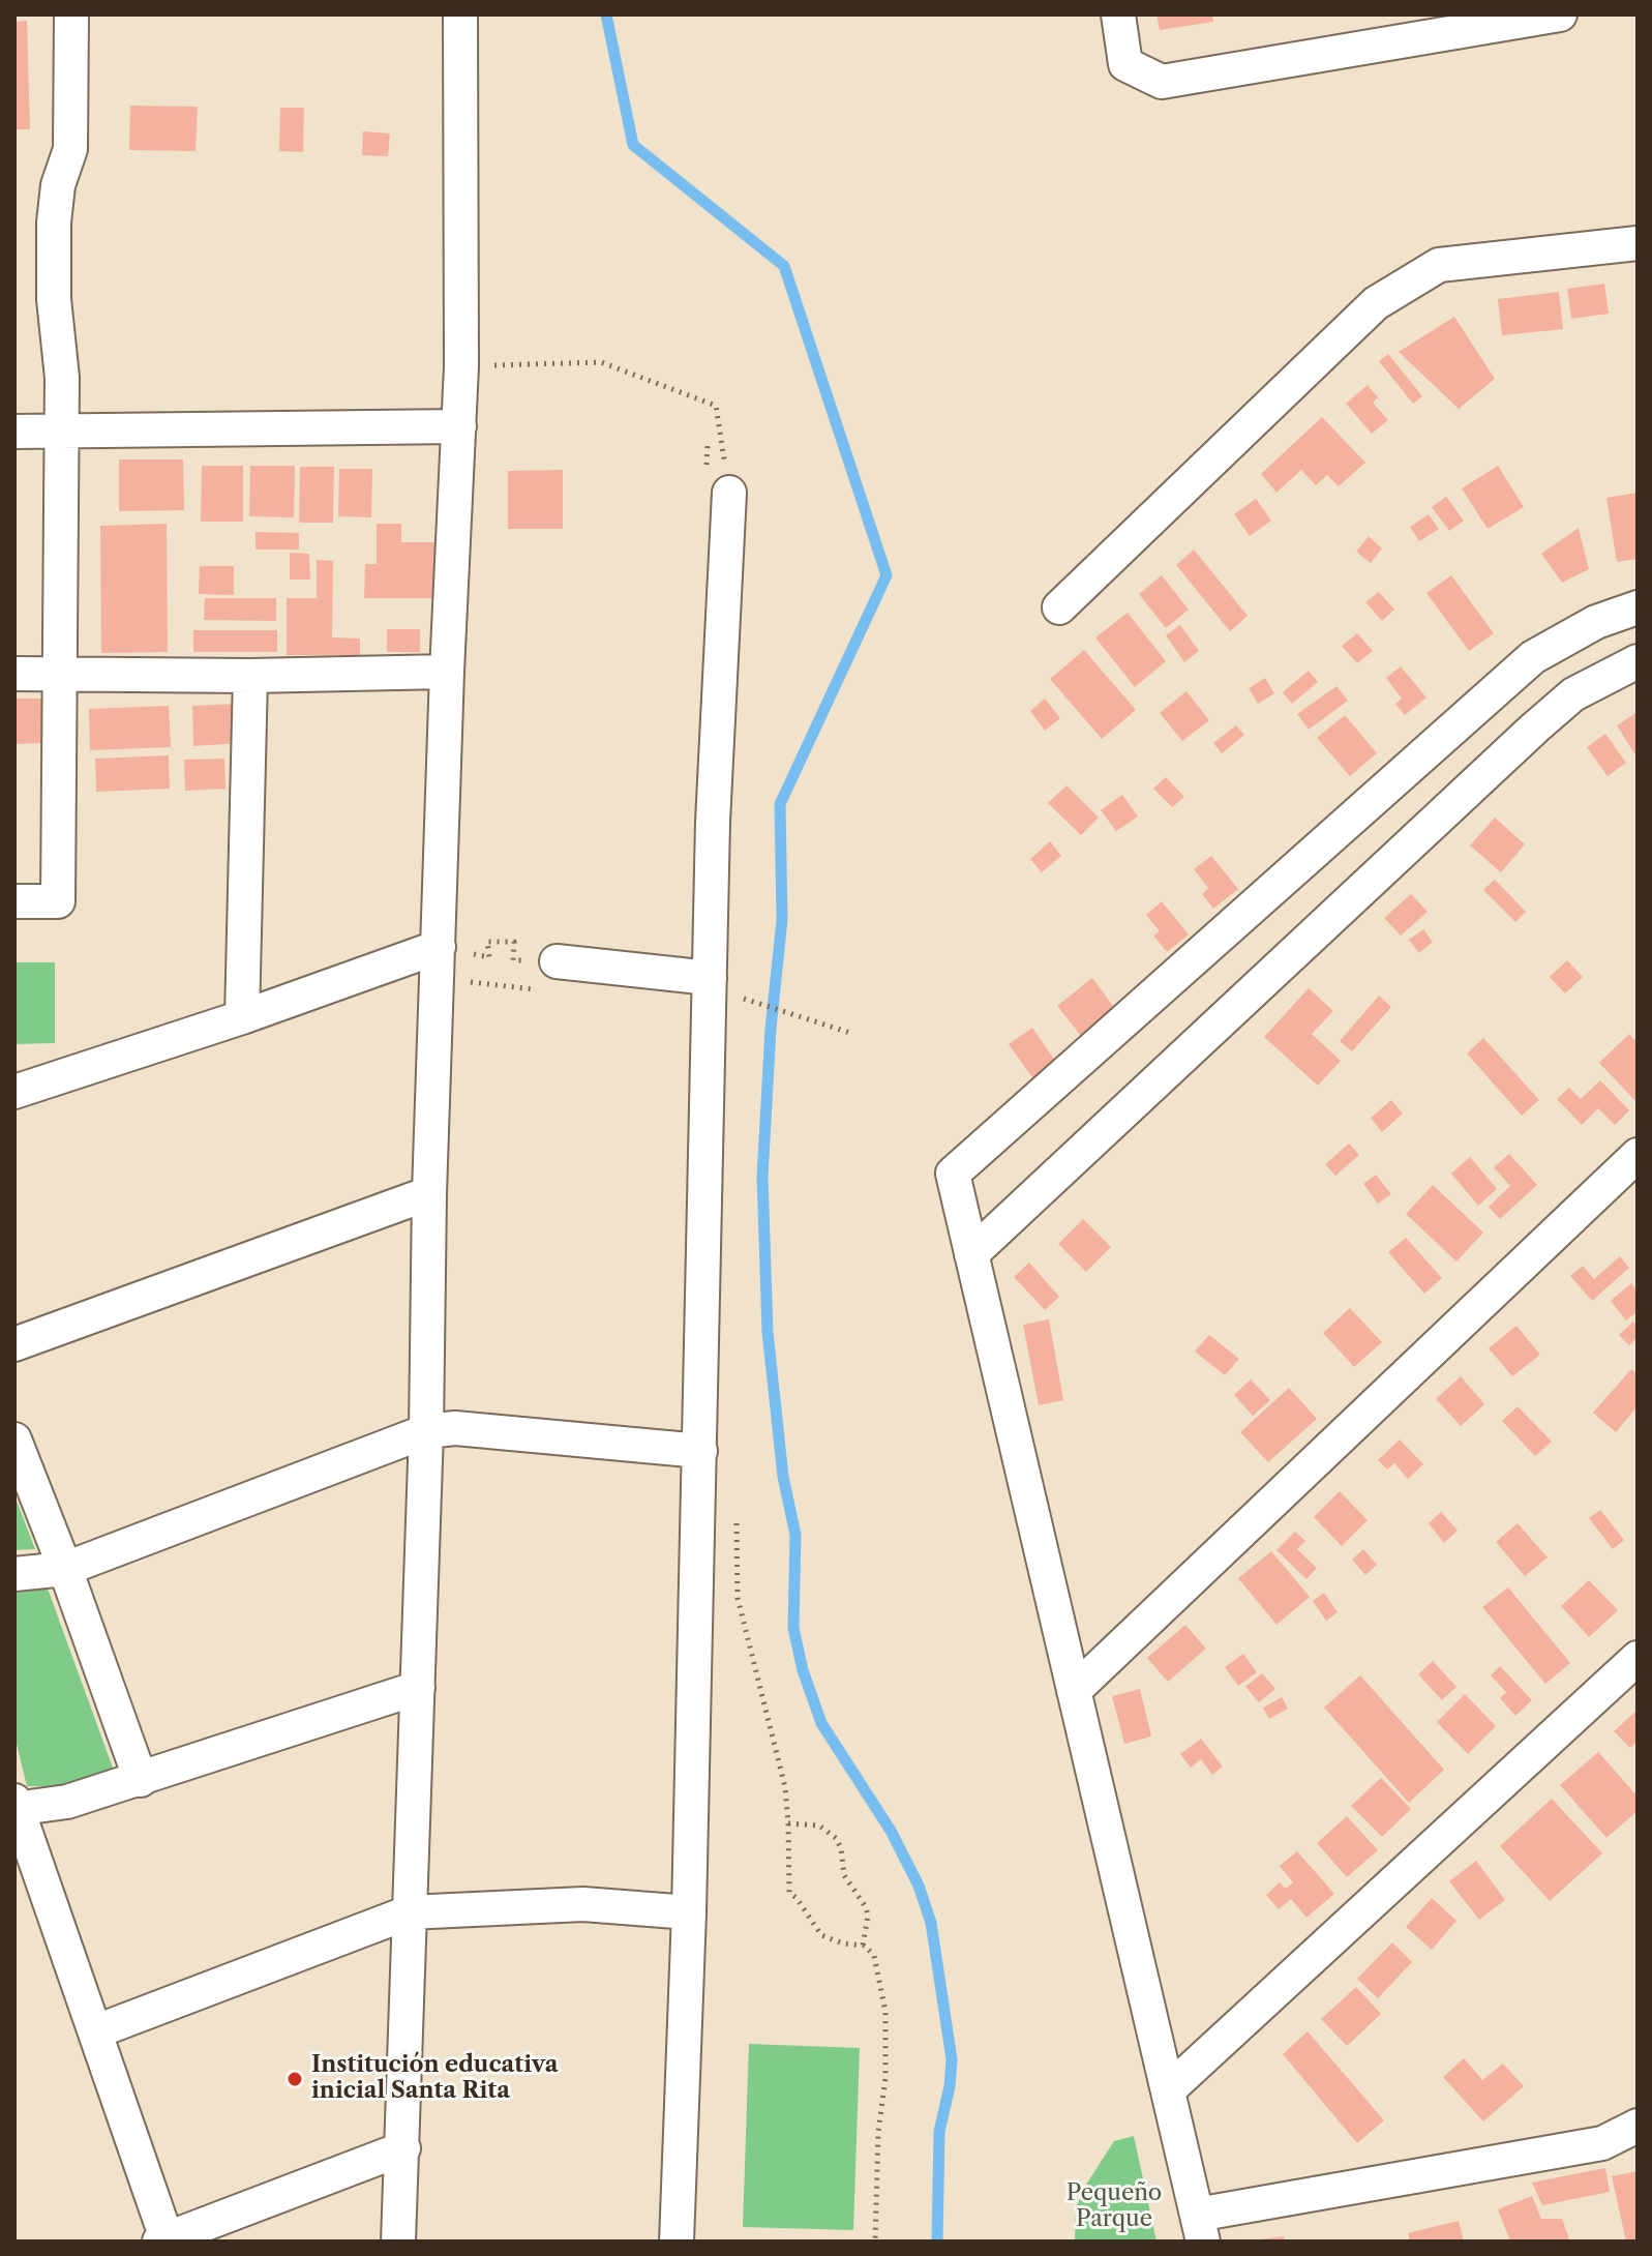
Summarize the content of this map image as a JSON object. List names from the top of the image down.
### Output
{
  "parks": ["Pequeño Parque"],
  "places": ["Institución educativa inicial Santa Rita"]
}
